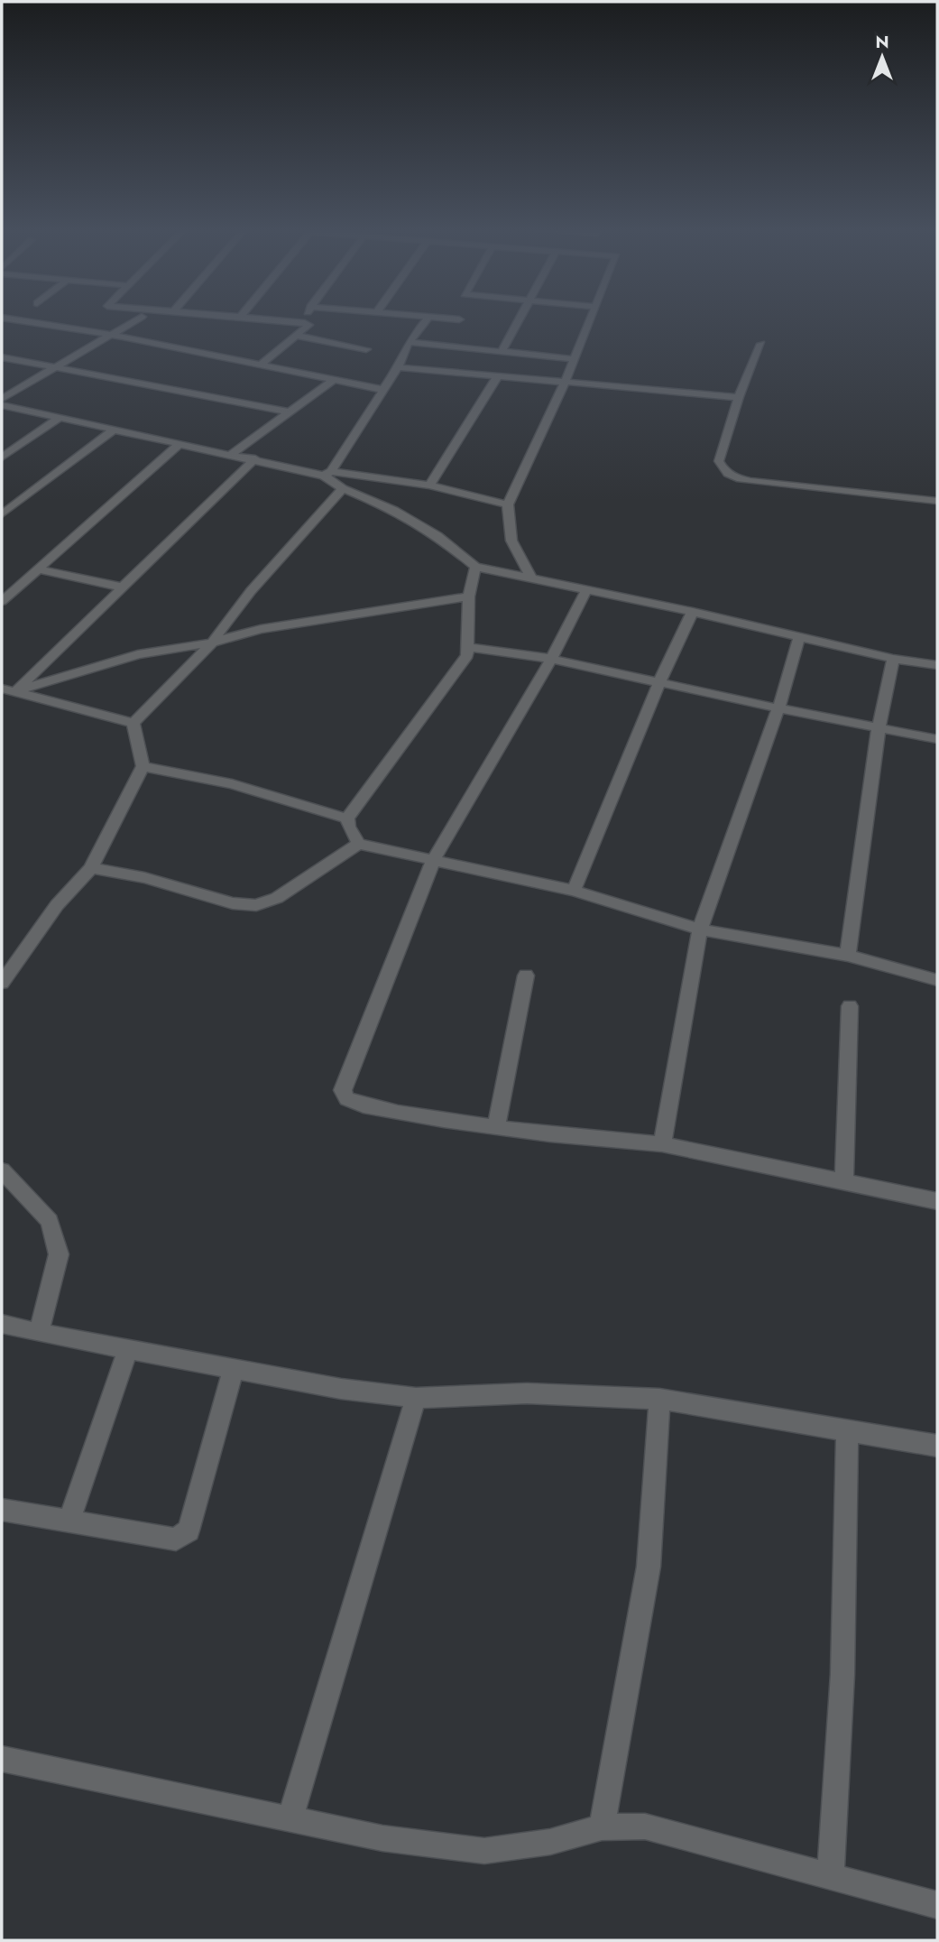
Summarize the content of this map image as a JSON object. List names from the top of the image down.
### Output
{
  "north": "top"
}
